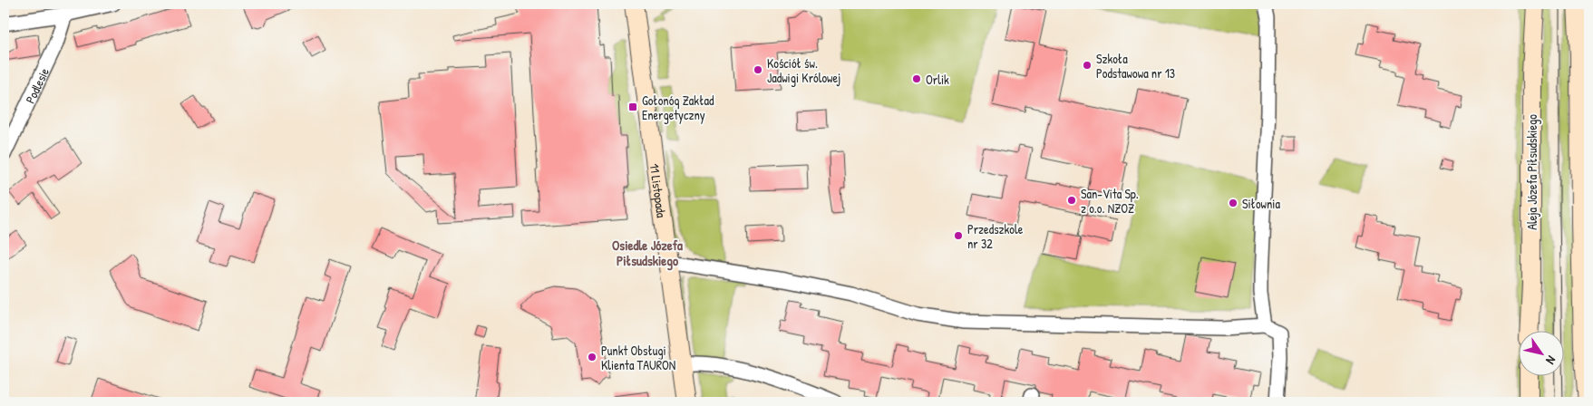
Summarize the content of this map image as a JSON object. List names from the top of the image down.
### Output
{
  "streets": {
    "street": ["Podlesie", "Aleja Józefa Piłsudskiego", "11 Listopada"]
  },
  "districts": ["Osiedle Józefa Piłsudskiego"],
  "places": {
    "other": [
      "Szkoła Podstawowa nr 13",
      "Kościół św. Jadwigi Królowej",
      "Orlik",
      "San-Vita Sp. z o.o. NZOZ",
      "Siłownia",
      "Przedszkole nr 32",
      "Punkt Obsługi Klienta TAURON"
    ],
    "transit": ["Gołonóg Zakład Energetyczny"]
  },
  "north": "bottom right"
}
